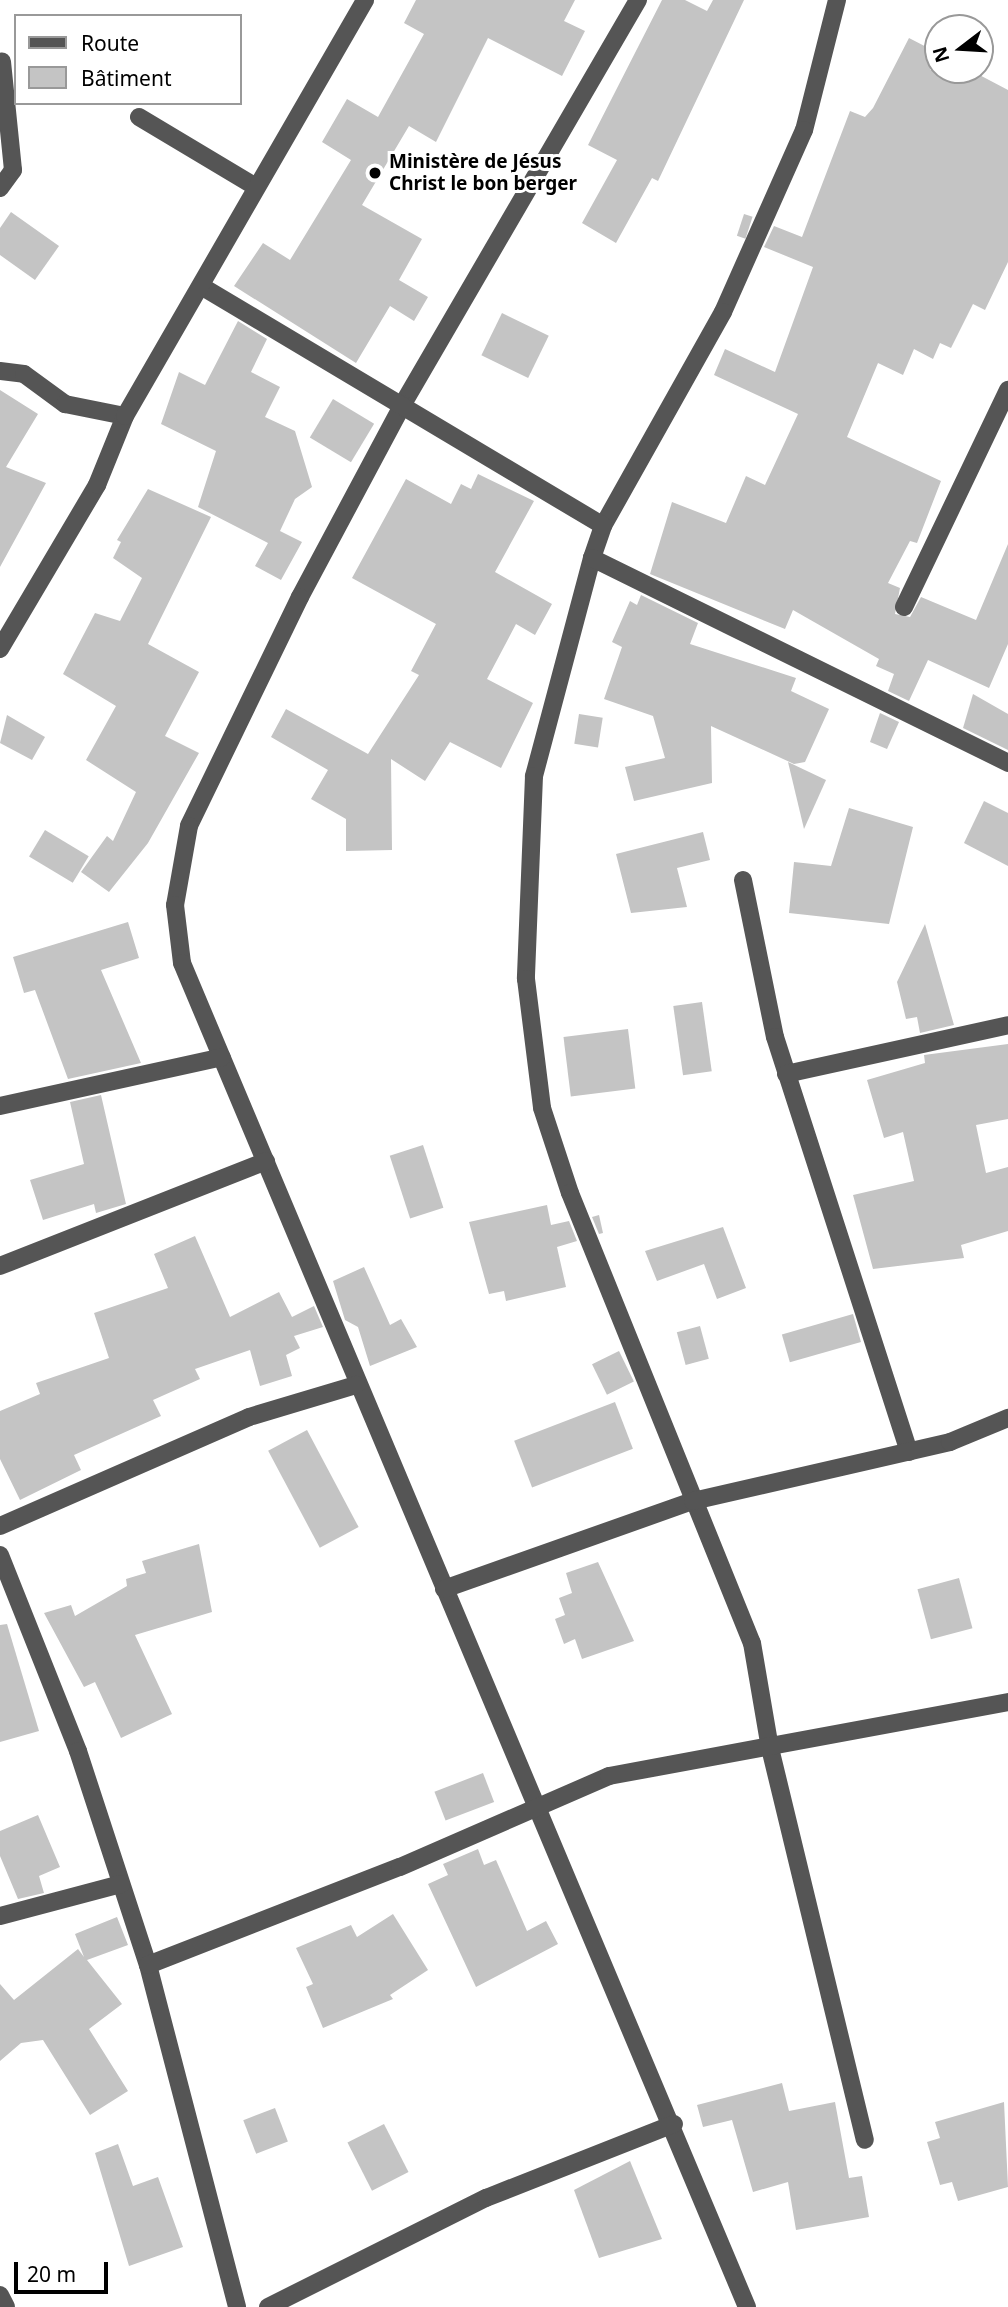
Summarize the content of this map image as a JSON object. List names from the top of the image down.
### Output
{
  "places": ["Ministère de Jésus Christ le bon berger"],
  "legend": ["Route", "Bâtiment"],
  "scale_bar": "20 m",
  "north": "left"
}
